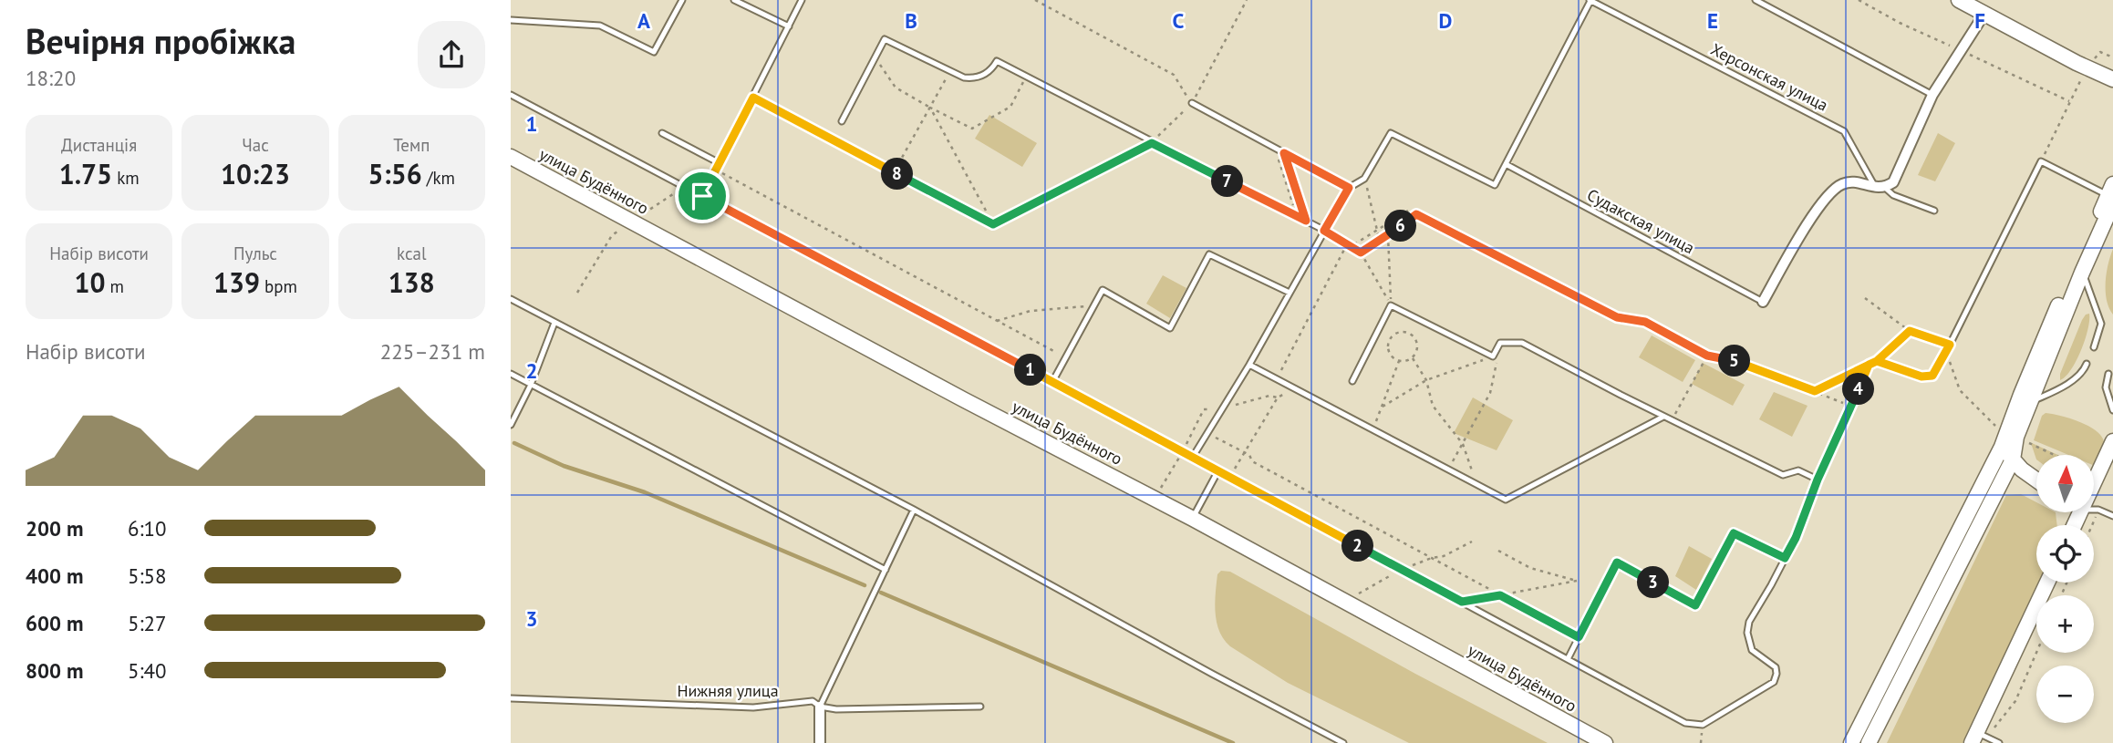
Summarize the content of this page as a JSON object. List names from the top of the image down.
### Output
{
  "streets": {
    "main road": ["улица Будённого"],
    "lane": ["Херсонская улица", "Судакская улица", "Нижняя улица"]
  },
  "north": "top",
  "page": {
    "heading": ["Вечірня пробіжка", "18:20"],
    "stats": [
      ["Дистанція", "1.75 km"],
      ["Час", "10:23"],
      ["Темп", "5:56 /km"],
      ["Набір висоти", "10 m"],
      ["Пульс", "139 bpm"],
      ["kcal", "138"]
    ],
    "pins": [
      "8",
      "7",
      "6",
      "5",
      "1",
      "4",
      "2",
      "3"
    ],
    "chart": ["Набір висоти", "225–231 m"],
    "map_buttons": ["+", "−"],
    "list": [
      {
        "name": "200 m",
        "note": "6:10"
      },
      {
        "name": "400 m",
        "note": "5:58"
      },
      {
        "name": "600 m",
        "note": "5:27"
      },
      {
        "name": "800 m",
        "note": "5:40"
      }
    ]
  },
  "grid": {
    "columns": [
      "A",
      "B",
      "C",
      "D",
      "E",
      "F"
    ],
    "rows": ["1", "2", "3"]
  }
}
